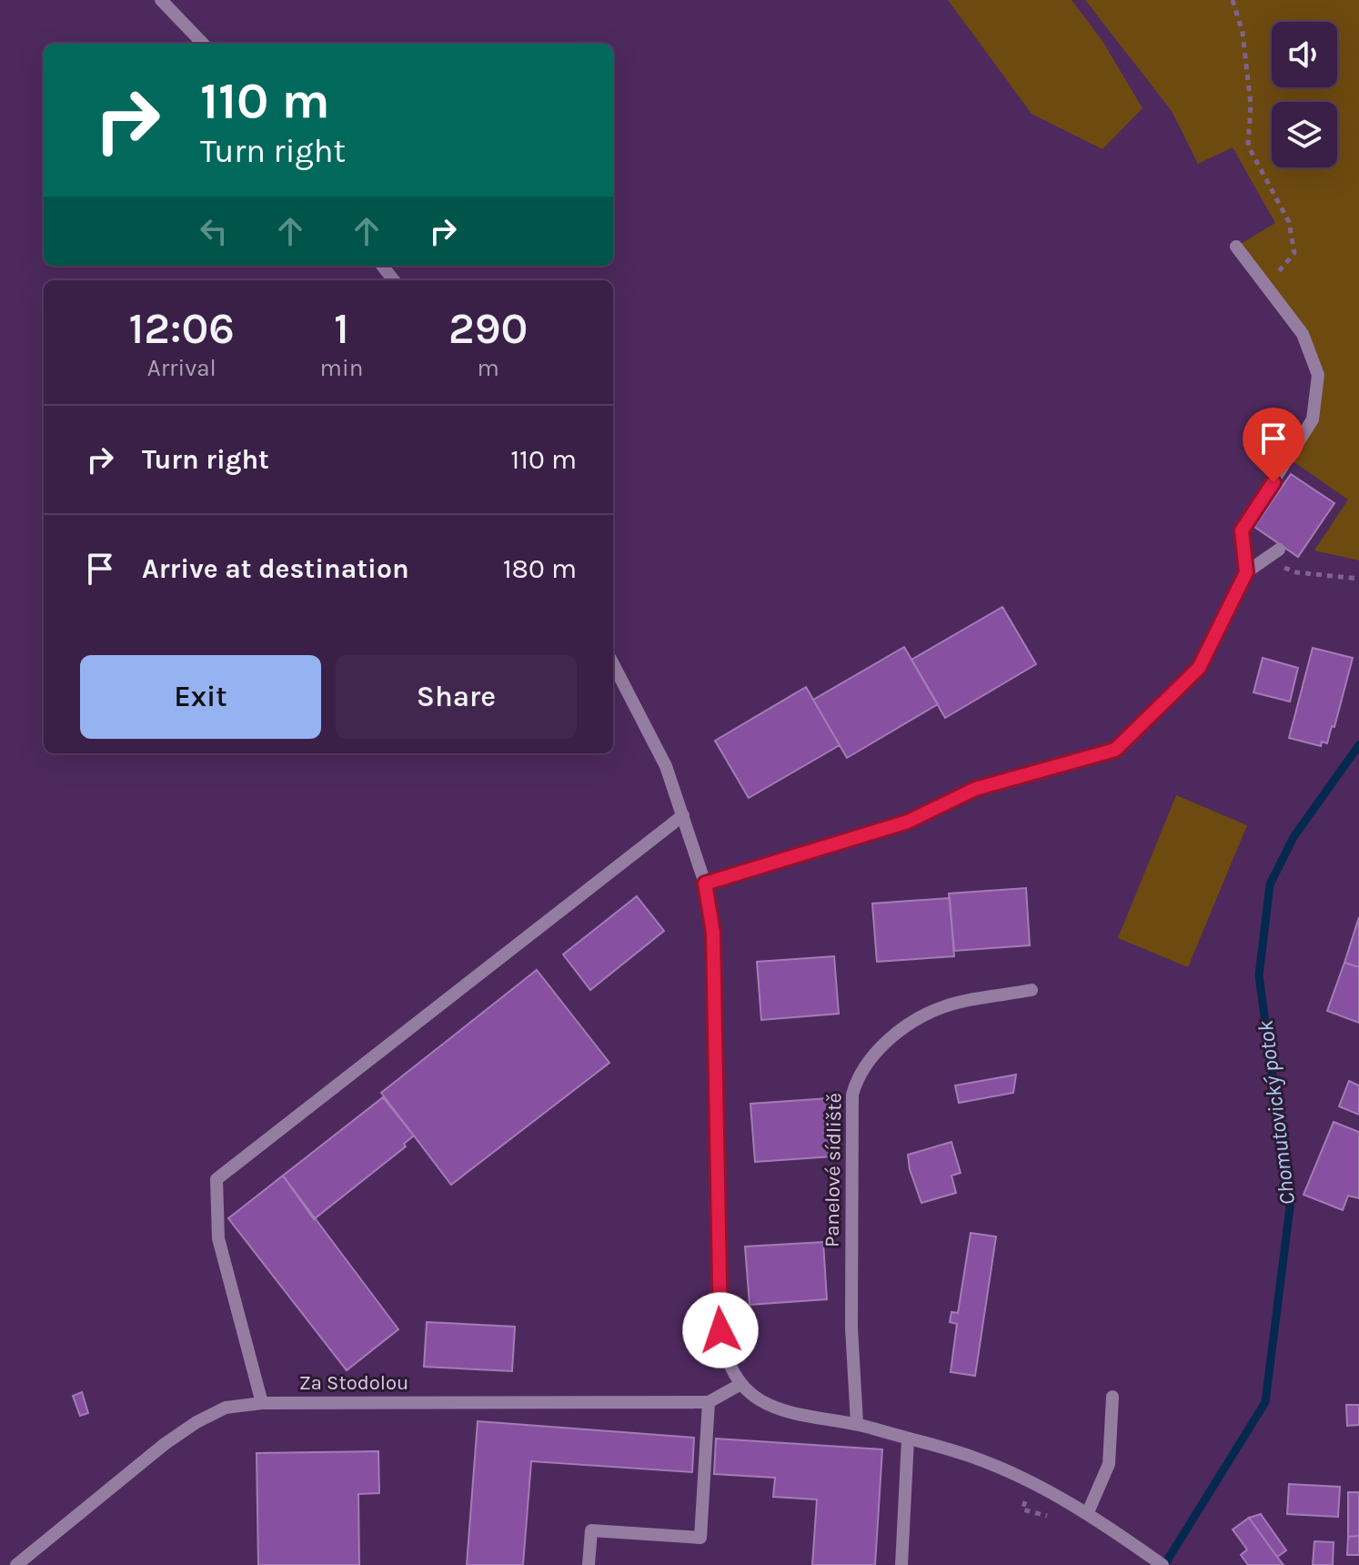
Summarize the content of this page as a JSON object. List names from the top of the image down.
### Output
{
  "streets": {
    "street": ["Panelové sídliště", "Za Stodolou"]
  },
  "water": ["Chomutovický potok"],
  "page": {
    "turn": ["110 m", "Turn right"],
    "eta": [
      "12:06",
      "Arrival",
      "1",
      "min",
      "290",
      "m"
    ],
    "list": [
      {
        "name": "Turn right",
        "value": "110 m"
      },
      {
        "name": "Arrive at destination",
        "value": "180 m"
      }
    ],
    "buttons": ["Exit", "Share"]
  }
}
